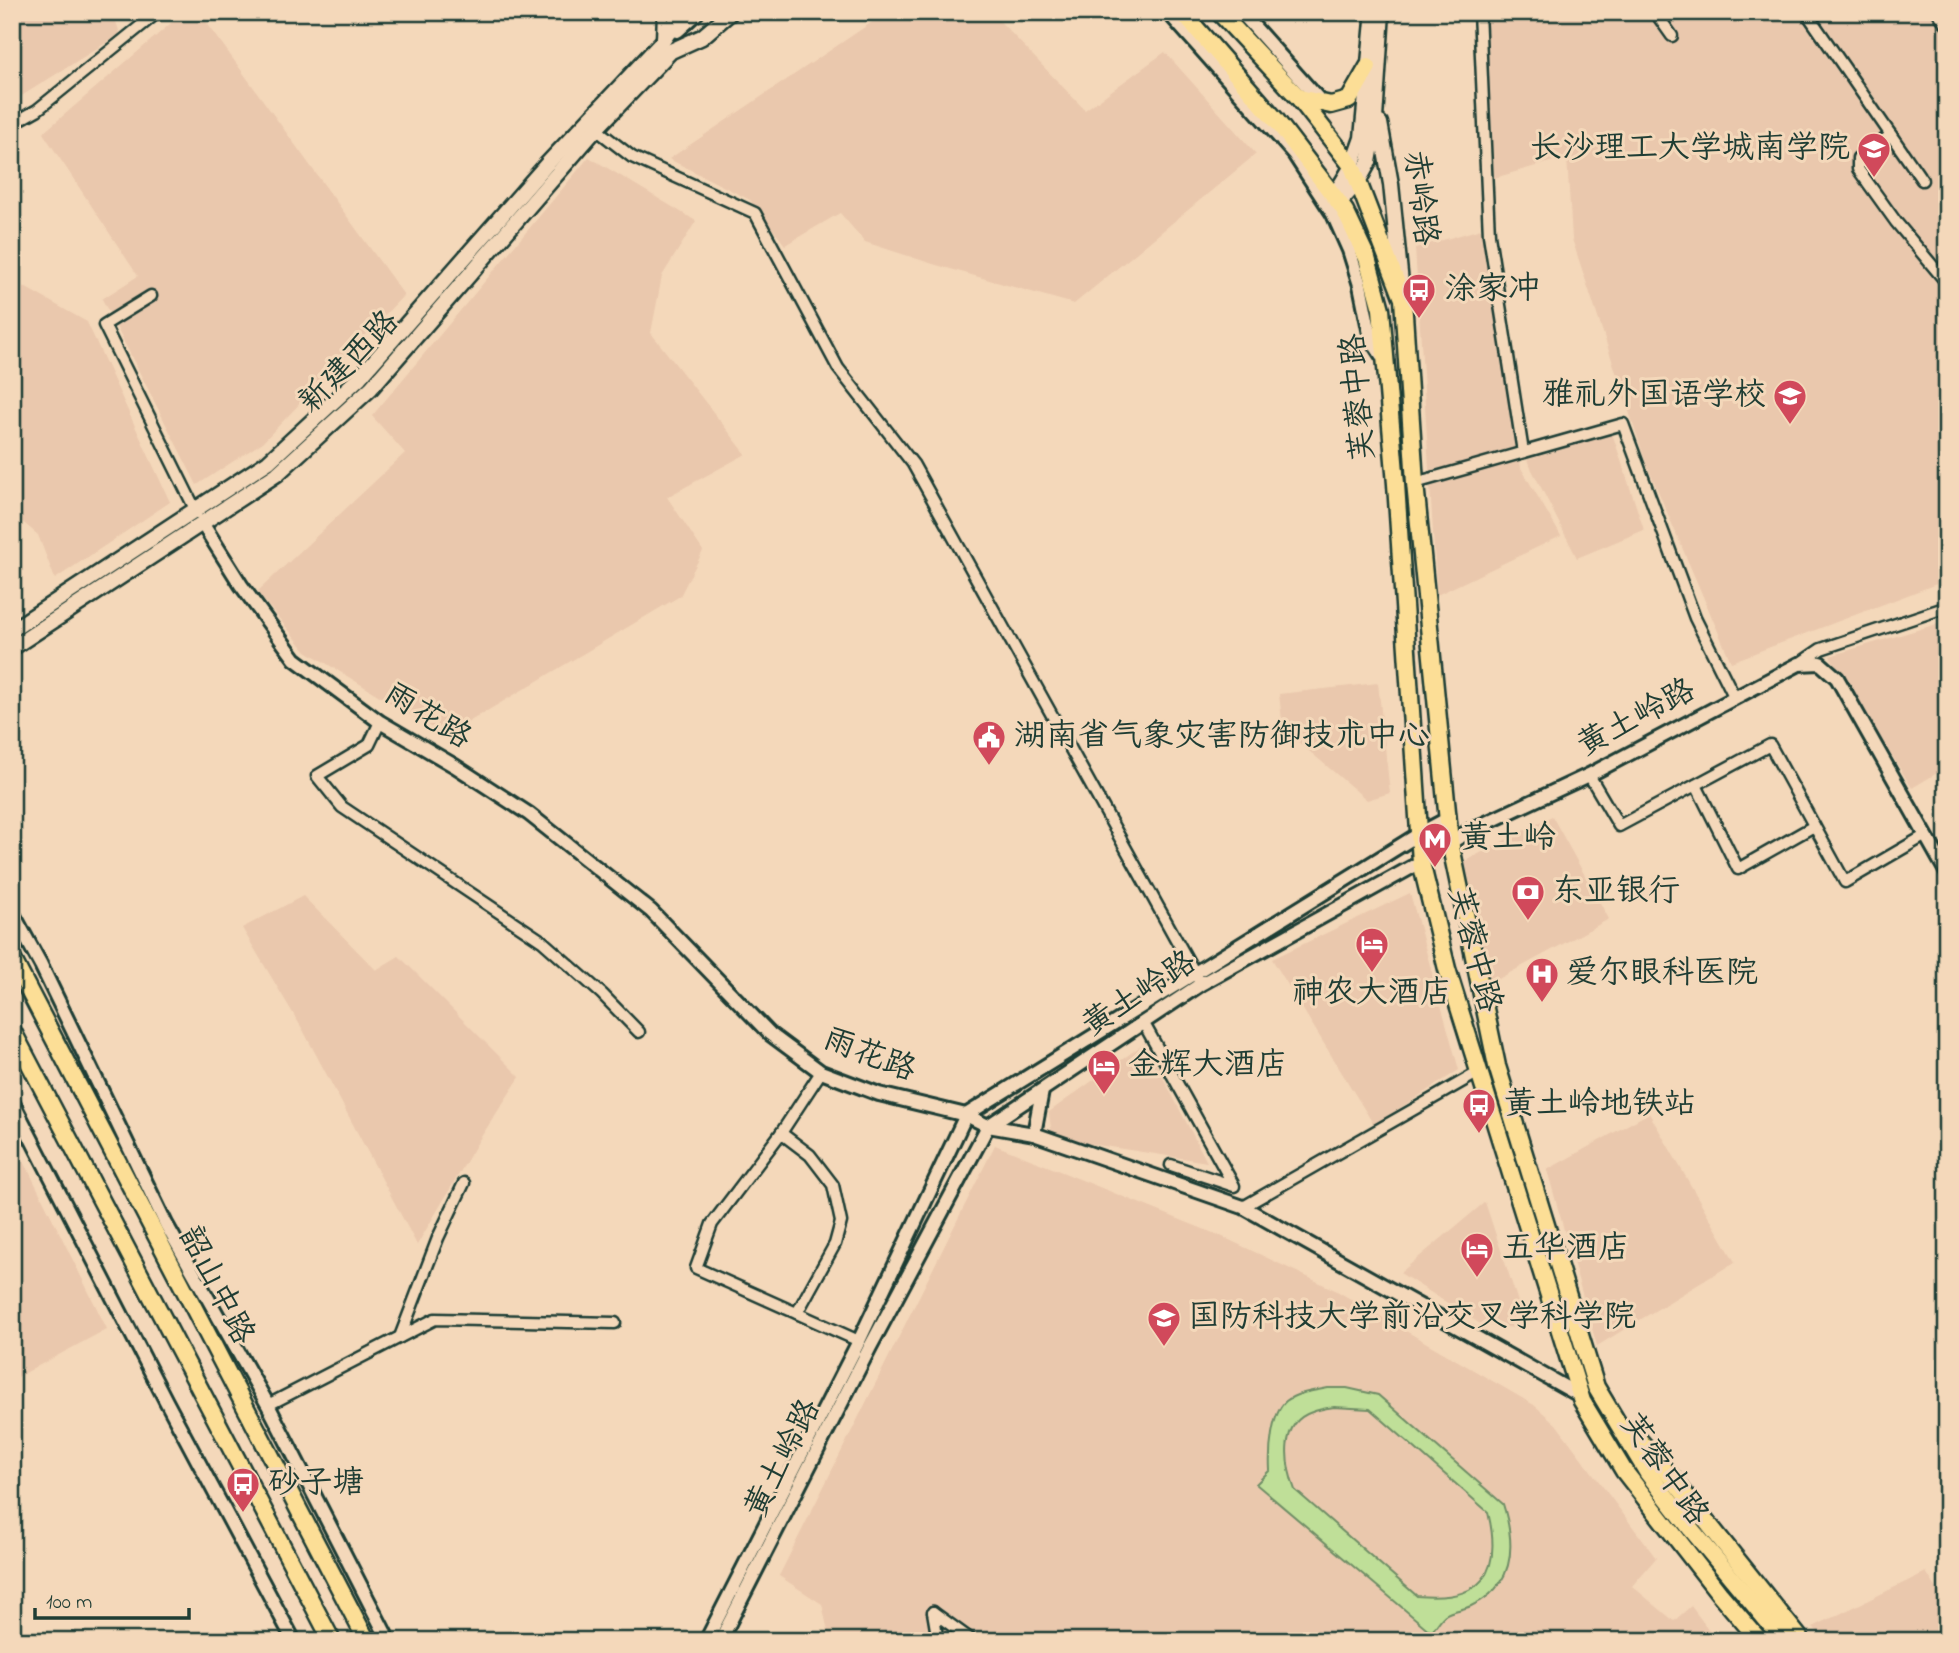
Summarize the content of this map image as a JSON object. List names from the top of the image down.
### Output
{
  "streets": {
    "main road": [
      "赤岭路",
      "新建西路",
      "芙蓉中路",
      "韶山中路"
    ],
    "street": ["雨花路", "黄土岭路"]
  },
  "crossings": [
    ["赤岭路", "芙蓉中路"],
    ["新建西路", "雨花路"],
    ["芙蓉中路", "雨花路"],
    ["芙蓉中路", "黄土岭路"],
    ["雨花路", "黄土岭路"]
  ],
  "places": {
    "school or university": ["长沙理工大学城南学院", "雅礼外国语学校", "国防科技大学前沿交叉学科学院"],
    "bus stop": ["涂家冲", "黄土岭地铁站", "砂子塘"],
    "public building": ["湖南省气象灾害防御技术中心"],
    "metro station": ["黄土岭"],
    "bank": ["东亚银行"],
    "hotel": ["神农大酒店", "金辉大酒店", "五华酒店"],
    "hospital": ["爱尔眼科医院"]
  },
  "scale_bar": "100 m"
}
